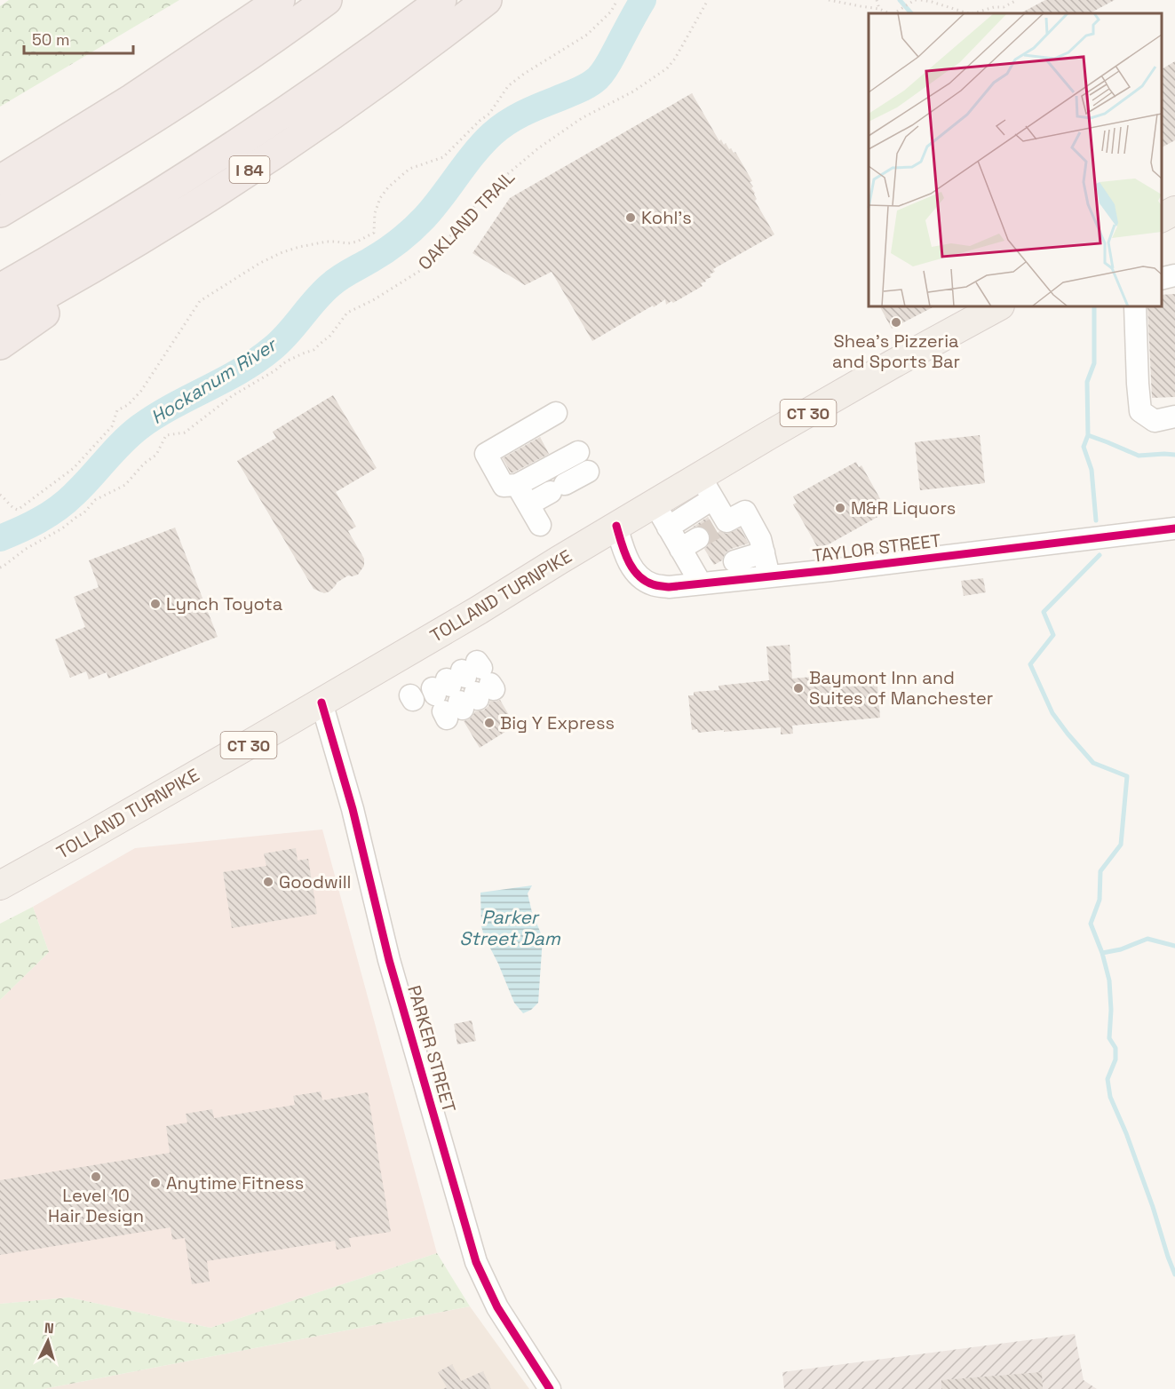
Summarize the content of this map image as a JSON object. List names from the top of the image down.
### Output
{
  "streets": {
    "highway": ["I 84"],
    "main road": ["CT 30", "TOLLAND TURNPIKE"],
    "street": ["TAYLOR STREET", "PARKER STREET"],
    "path": ["OAKLAND TRAIL"]
  },
  "crossings": [
    ["TAYLOR STREET", "TOLLAND TURNPIKE"],
    ["TOLLAND TURNPIKE", "PARKER STREET"]
  ],
  "water": ["Hockanum River", "Parker Street Dam"],
  "places": [
    "Kohl's",
    "Shea's Pizzeria and Sports Bar",
    "M&R Liquors",
    "Lynch Toyota",
    "Baymont Inn and Suites of Manchester",
    "Big Y Express",
    "Goodwill",
    "Level 10 Hair Design",
    "Anytime Fitness"
  ],
  "scale_bar": "50 m",
  "north": "top"
}
